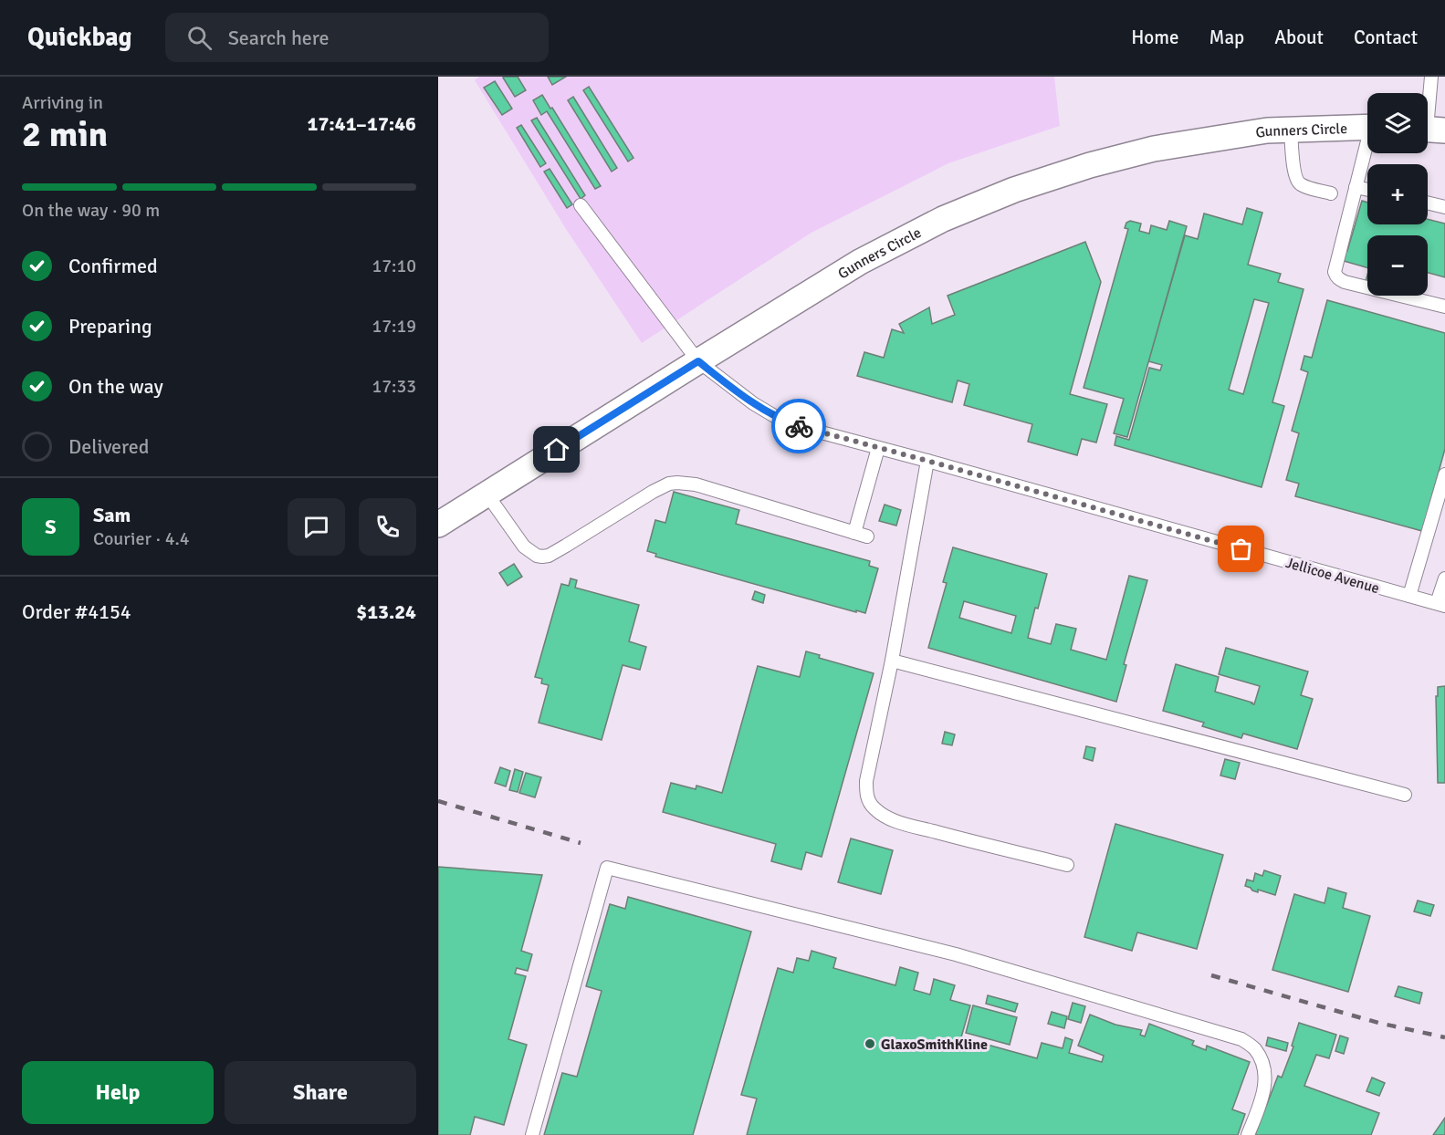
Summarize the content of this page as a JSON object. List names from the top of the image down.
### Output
{
  "streets": {
    "street": ["Gunners Circle"],
    "lane": ["Jellicoe Avenue"]
  },
  "crossings": [
    ["Gunners Circle", "Jellicoe Avenue"]
  ],
  "places": ["GlaxoSmithKline"],
  "page": {
    "header": "Quickbag",
    "search": "Search here",
    "nav": [
      "Home",
      "Map",
      "About",
      "Contact"
    ],
    "heading": ["2 min", "Arriving in", "17:41–17:46"],
    "panel": [
      "Sam",
      "Courier · 4.4",
      "Order #4154",
      "$13.24"
    ],
    "map_buttons": ["+", "−"],
    "bar": "On the way · 90 m",
    "list": [
      ["Confirmed", "17:10"],
      ["Preparing", "17:19"],
      ["On the way", "17:33"],
      "Delivered"
    ],
    "round": "S",
    "buttons": ["Help", "Share"]
  }
}
